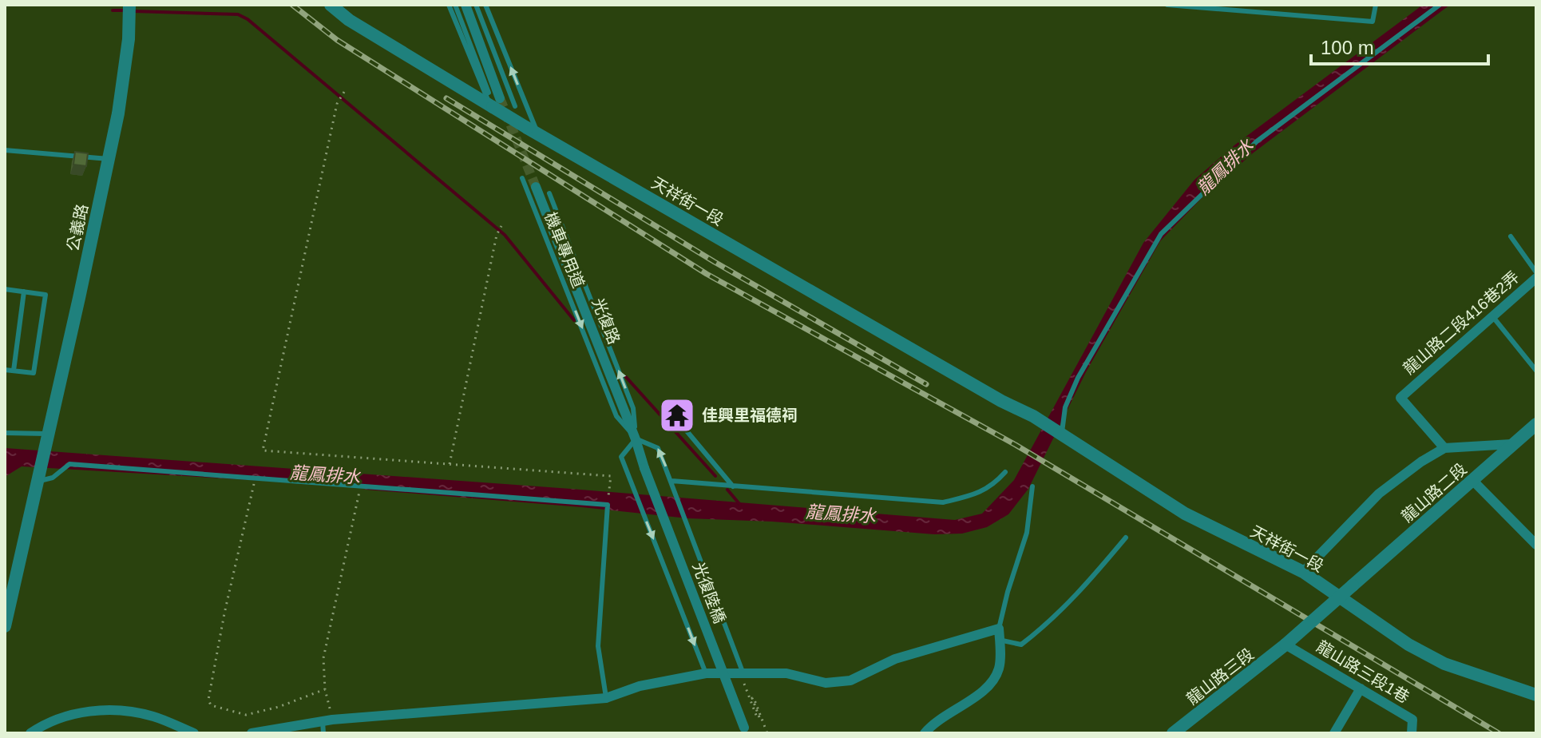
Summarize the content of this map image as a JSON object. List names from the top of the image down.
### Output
{
  "streets": {
    "street": [
      "天祥街一段",
      "公義路",
      "光復路",
      "龍山路二段416巷2弄",
      "龍山路二段",
      "光復陸橋",
      "龍山路三段1巷",
      "龍山路三段"
    ],
    "lane": ["機車專用道"]
  },
  "crossings": [
    ["機車專用道", "光復路"],
    ["光復路", "光復陸橋"],
    ["龍山路二段", "龍山路三段1巷"],
    ["龍山路二段", "龍山路三段"],
    ["龍山路三段1巷", "龍山路三段"]
  ],
  "water": ["龍鳳排水"],
  "places": {
    "temple": ["佳興里福德祠"]
  },
  "scale_bar": "100 m"
}
